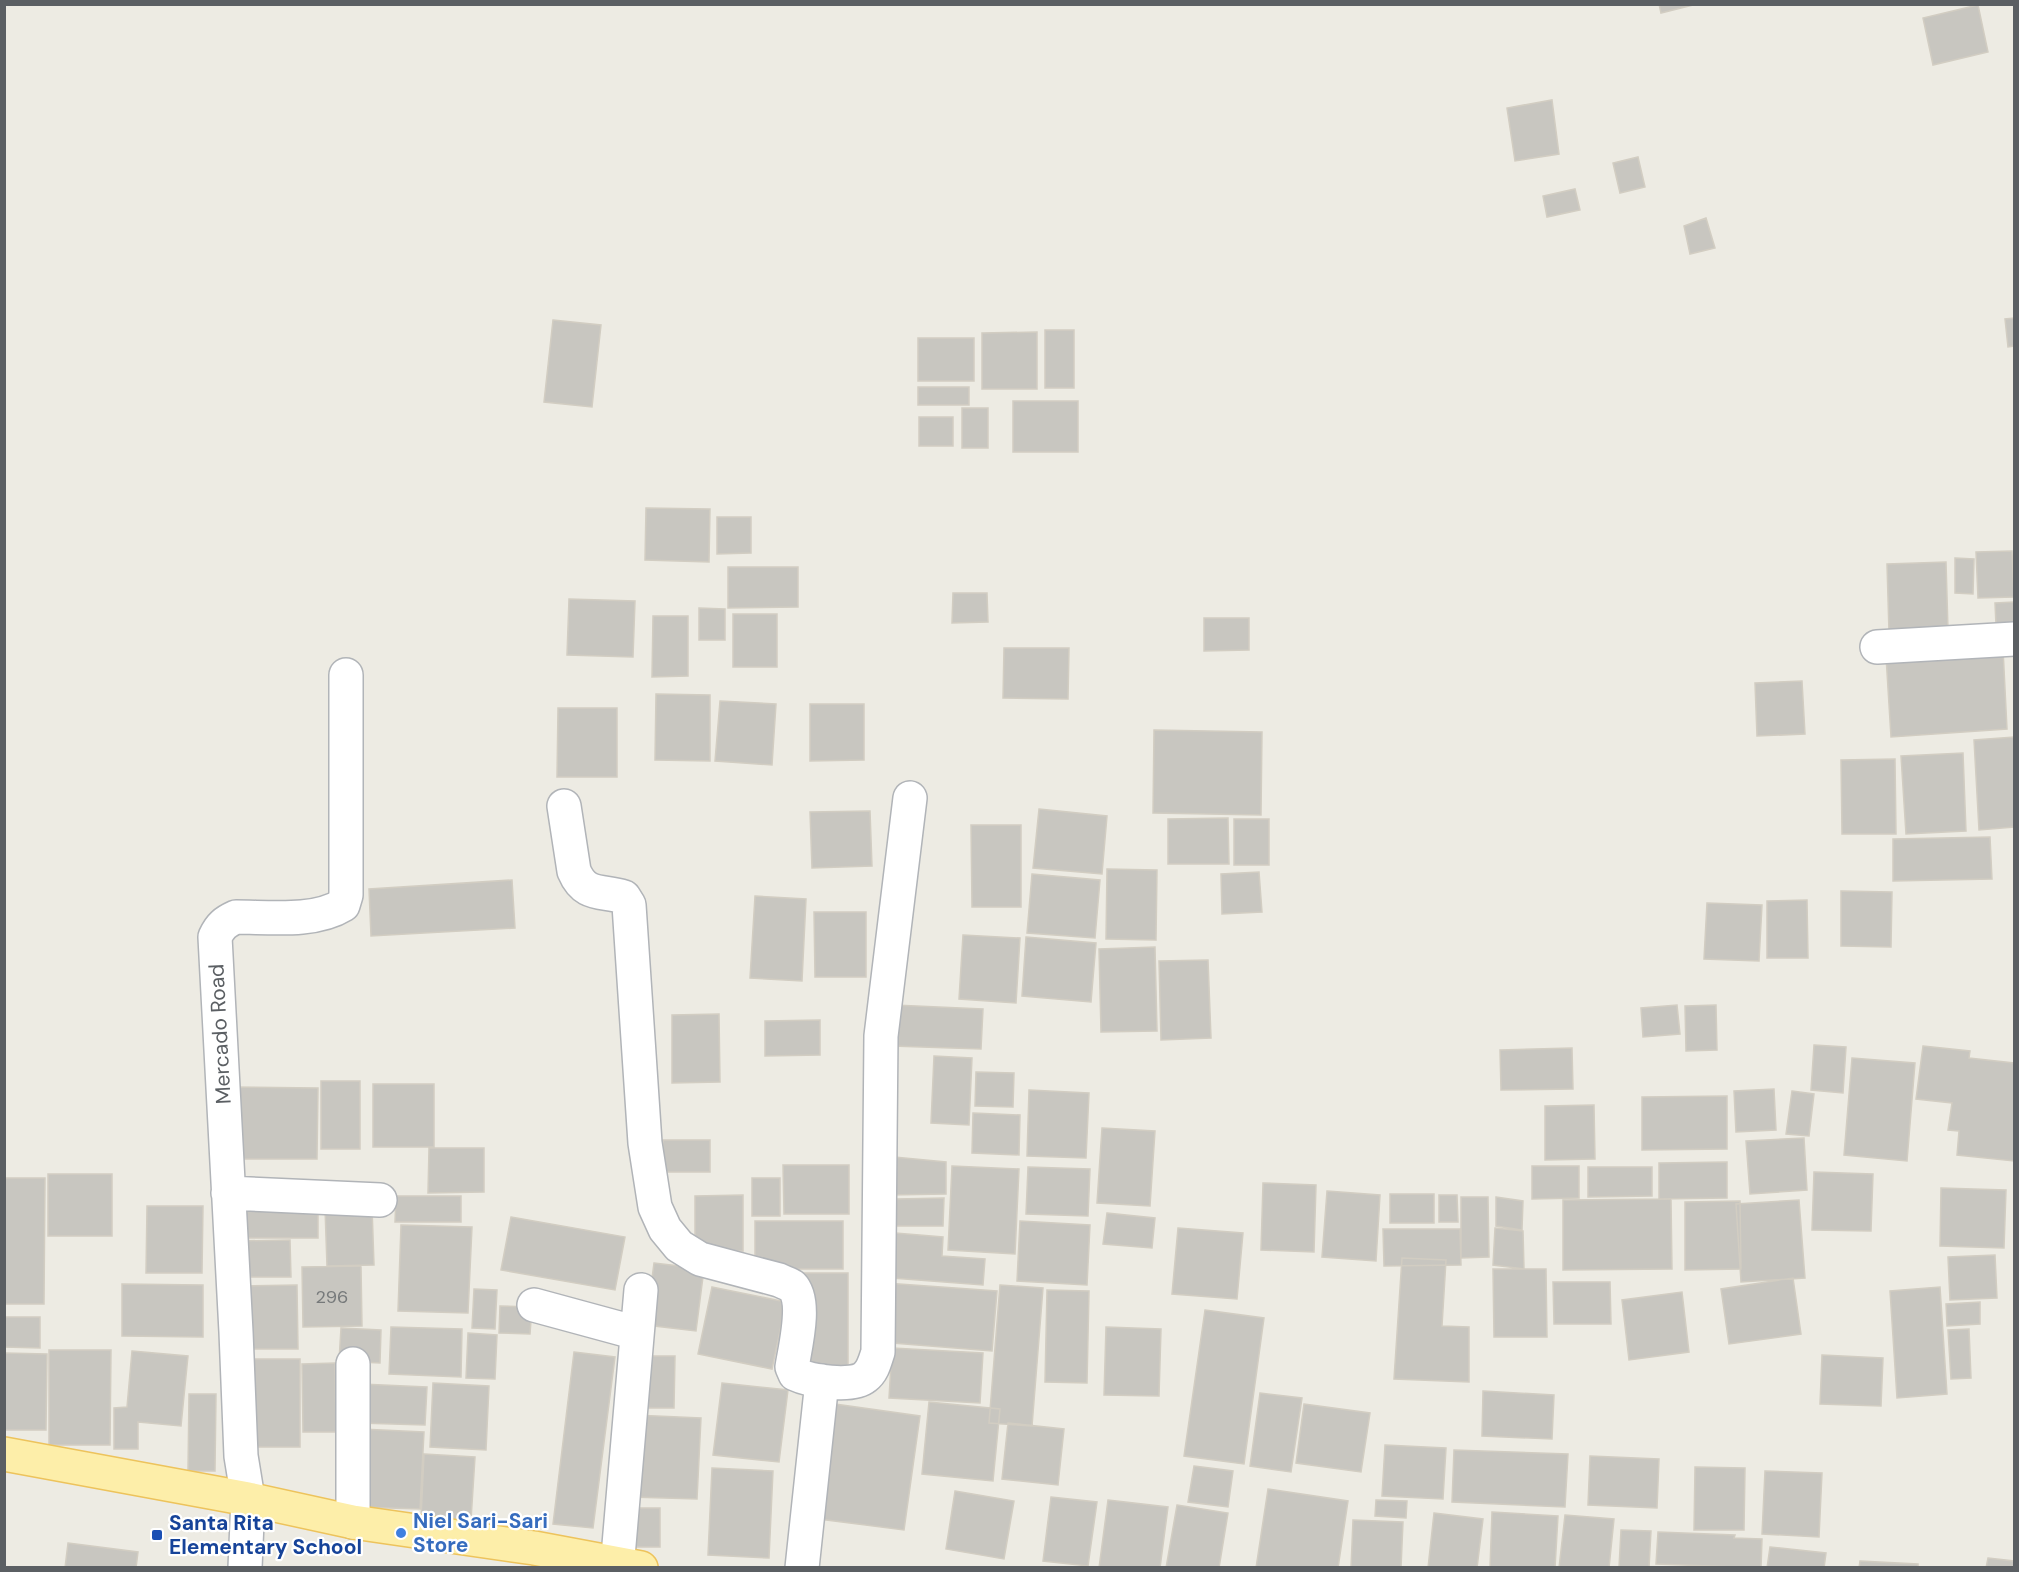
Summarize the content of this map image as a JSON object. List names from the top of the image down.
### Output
{
  "streets": {
    "street": ["Mercado Road"]
  },
  "places": {
    "other": ["Niel Sari-Sari Store"],
    "transit": ["Santa Rita Elementary School"]
  },
  "house_numbers": ["296"]
}
